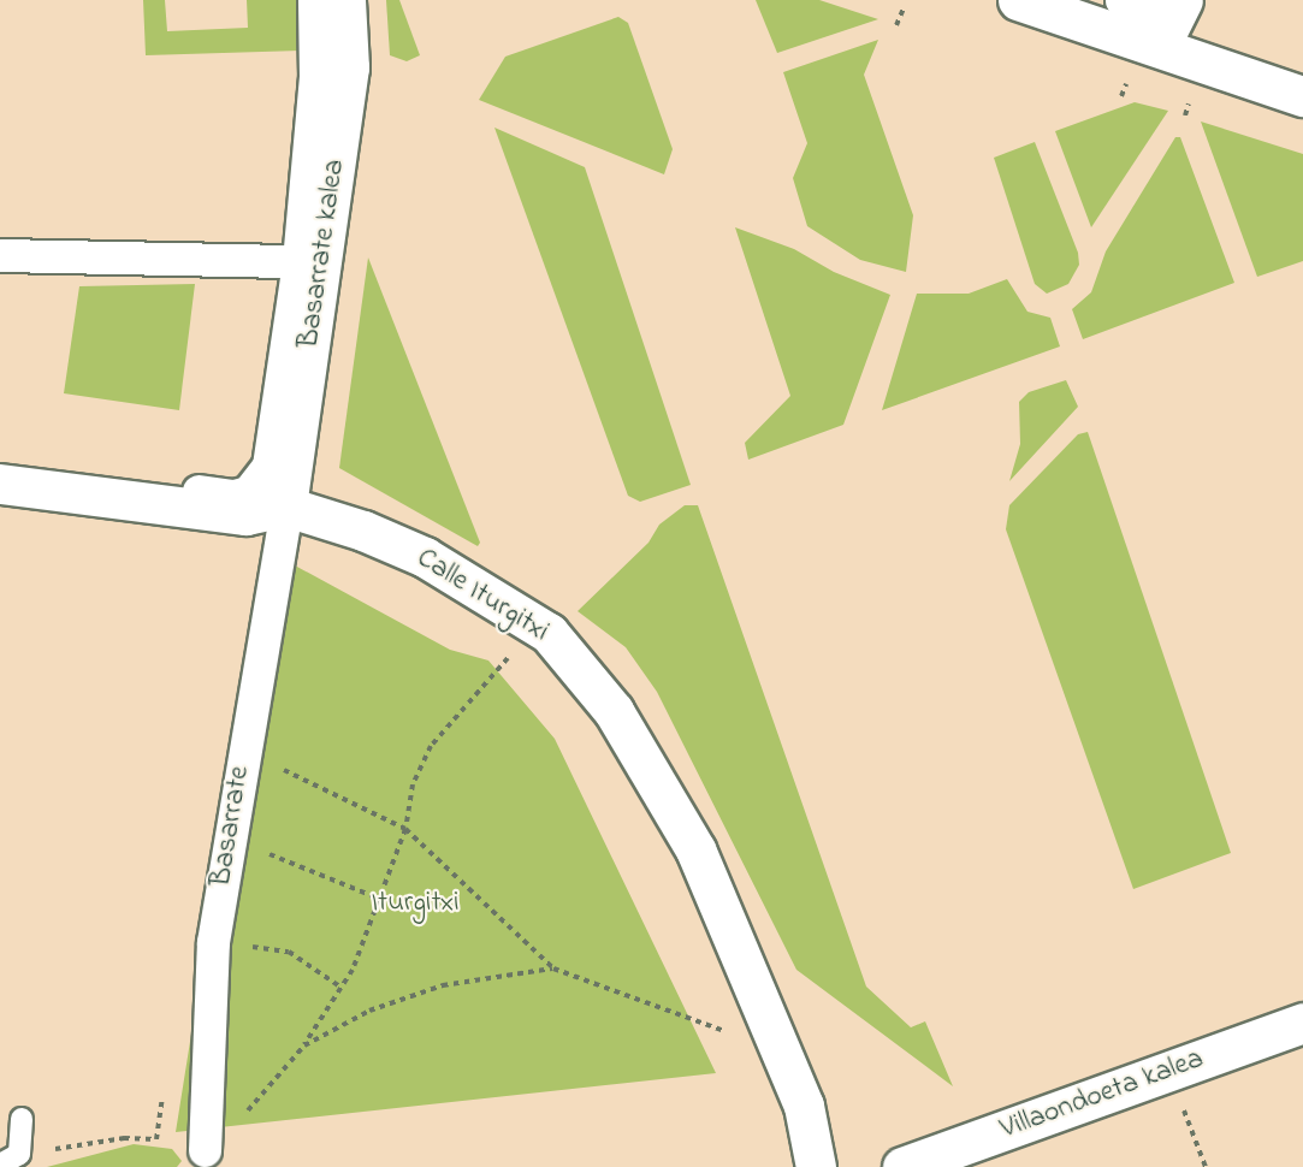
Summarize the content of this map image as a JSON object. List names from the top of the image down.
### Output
{
  "streets": {
    "street": [
      "Basarrate kalea",
      "Calle Iturgitxi",
      "Basarrate",
      "Villaondoeta kalea"
    ]
  },
  "crossings": [
    ["Basarrate kalea", "Calle Iturgitxi"],
    ["Basarrate kalea", "Basarrate"],
    ["Calle Iturgitxi", "Basarrate"]
  ],
  "parks": ["Iturgitxi"]
}
